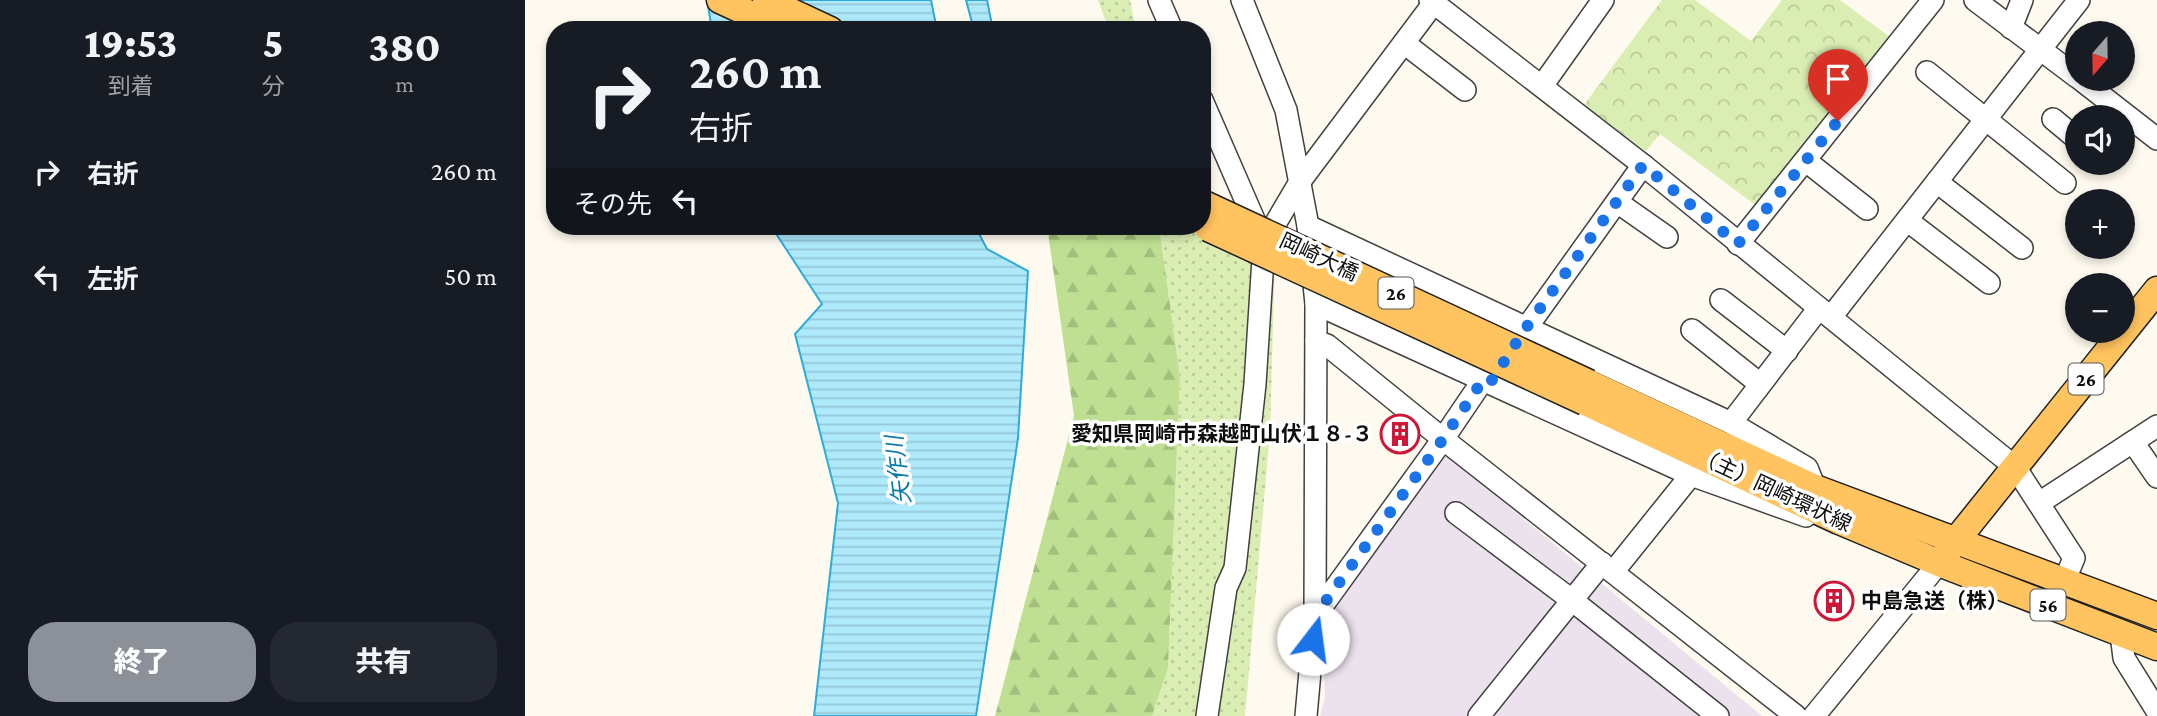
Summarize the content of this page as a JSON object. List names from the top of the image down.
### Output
{
  "streets": {
    "main road": [
      "岡崎大橋",
      "26",
      "（主）岡崎環状線",
      "56"
    ]
  },
  "crossings": [
    ["岡崎大橋", "（主）岡崎環状線"],
    ["26", "（主）岡崎環状線"],
    ["26", "56"],
    ["（主）岡崎環状線", "56"]
  ],
  "water": ["矢作川"],
  "places": {
    "building": ["愛知県岡崎市森越町山伏１８‐３", "中島急送（株）"]
  },
  "north": "bottom",
  "page": {
    "eta": [
      "19:53",
      "到着",
      "5",
      "分",
      "380",
      "m"
    ],
    "map_buttons": ["+", "−"],
    "turn": ["260 m", "右折"],
    "list": [
      {
        "name": "右折",
        "value": "260 m"
      },
      {
        "name": "左折",
        "value": "50 m"
      }
    ],
    "then": "その先",
    "buttons": ["終了", "共有"]
  }
}
